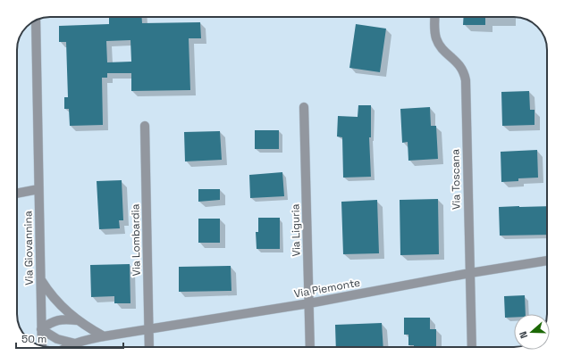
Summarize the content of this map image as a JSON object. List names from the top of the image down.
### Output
{
  "streets": {
    "street": [
      "Via Toscana",
      "Via Liguria",
      "Via Lombardia",
      "Via Giovannina",
      "Via Piemonte"
    ]
  },
  "crossings": [
    ["Via Toscana", "Via Piemonte"],
    ["Via Liguria", "Via Piemonte"],
    ["Via Lombardia", "Via Piemonte"],
    ["Via Giovannina", "Via Piemonte"]
  ],
  "scale_bar": "50 m",
  "north": "left"
}
